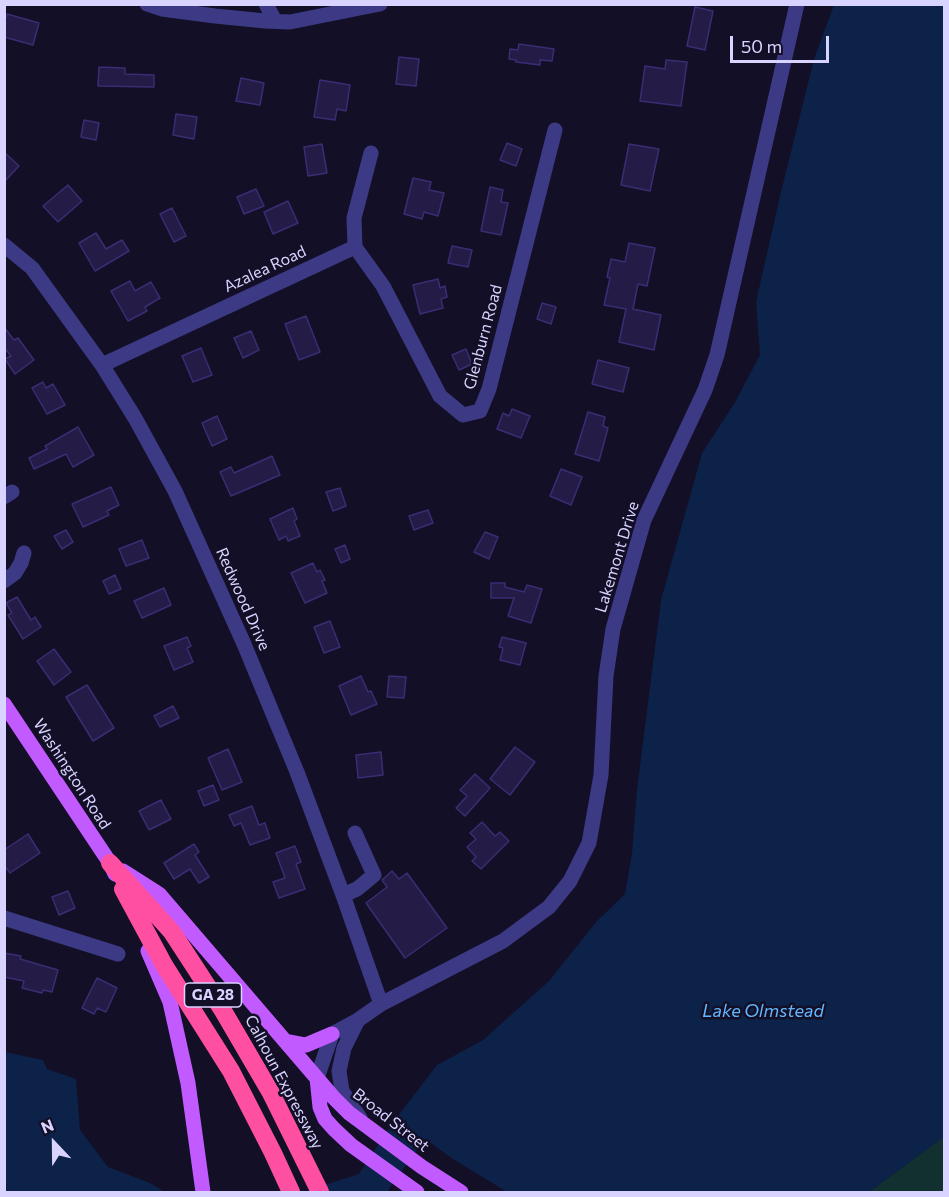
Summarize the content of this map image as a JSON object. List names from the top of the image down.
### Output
{
  "streets": {
    "highway": ["GA 28", "Calhoun Expressway"],
    "main road": ["Washington Road", "Broad Street"],
    "street": [
      "Azalea Road",
      "Glenburn Road",
      "Lakemont Drive",
      "Redwood Drive"
    ]
  },
  "crossings": [
    ["Azalea Road", "Glenburn Road"],
    ["Azalea Road", "Redwood Drive"],
    ["Lakemont Drive", "Redwood Drive"],
    ["Lakemont Drive", "Broad Street"],
    ["Washington Road", "GA 28"],
    ["Washington Road", "Calhoun Expressway"],
    ["Washington Road", "Broad Street"],
    ["GA 28", "Calhoun Expressway"],
    ["GA 28", "Broad Street"],
    ["Calhoun Expressway", "Broad Street"]
  ],
  "water": ["Lake Olmstead"],
  "scale_bar": "50 m",
  "north": "top"
}
